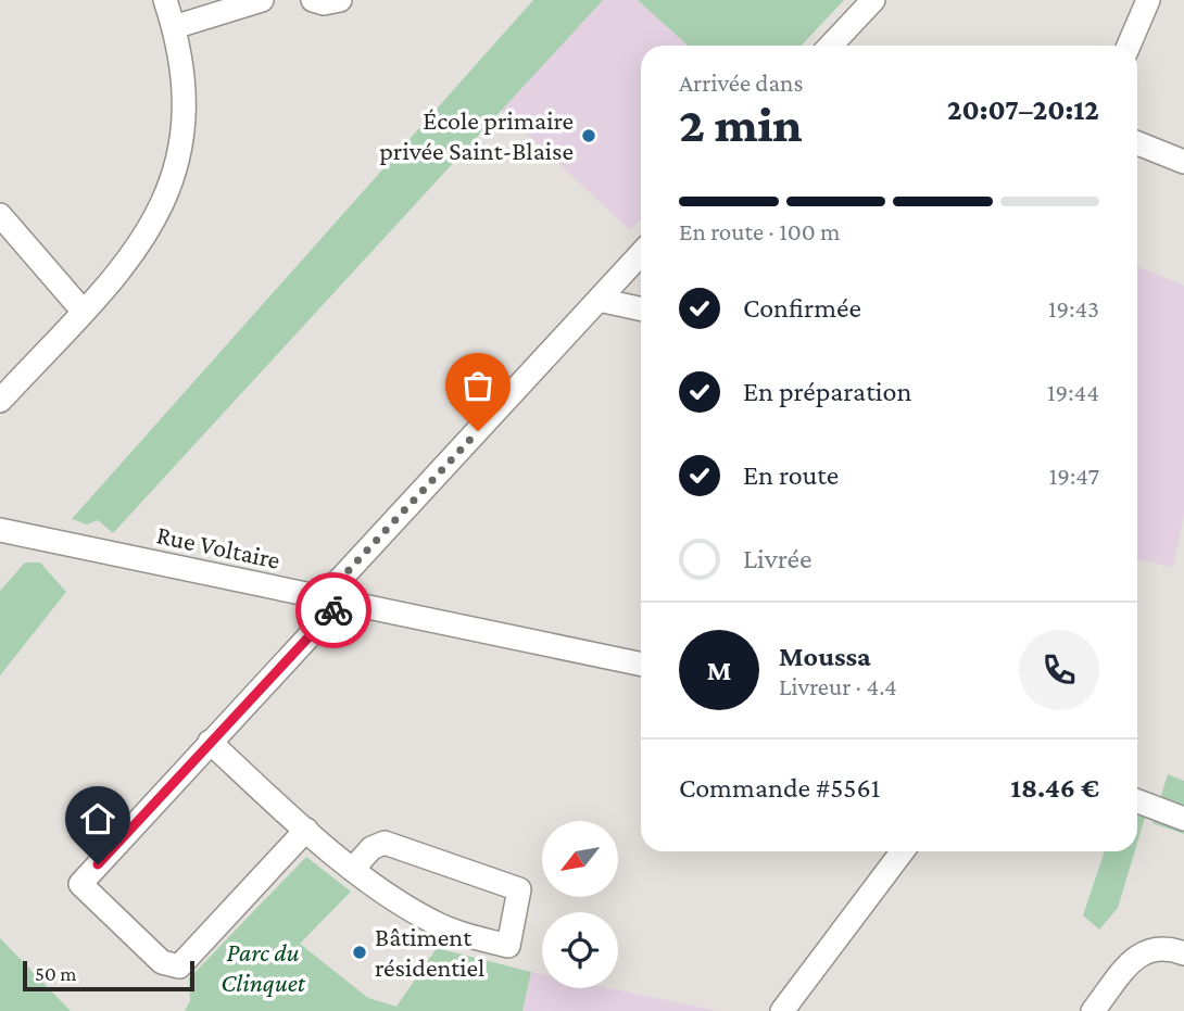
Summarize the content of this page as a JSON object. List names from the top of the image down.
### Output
{
  "streets": {
    "street": ["Rue Voltaire"]
  },
  "parks": ["Parc du Clinquet"],
  "places": ["École primaire privée Saint-Blaise", "Bâtiment résidentiel"],
  "scale_bar": "50 m",
  "north": "bottom left",
  "page": {
    "heading": ["2 min", "Arrivée dans", "20:07–20:12"],
    "panel": [
      "Moussa",
      "Livreur · 4.4",
      "Commande #5561",
      "18.46 €"
    ],
    "bar": "En route · 100 m",
    "list": [
      ["Confirmée", "19:43"],
      ["En préparation", "19:44"],
      ["En route", "19:47"],
      "Livrée"
    ],
    "round": "M",
    "scale": "50 m"
  }
}
